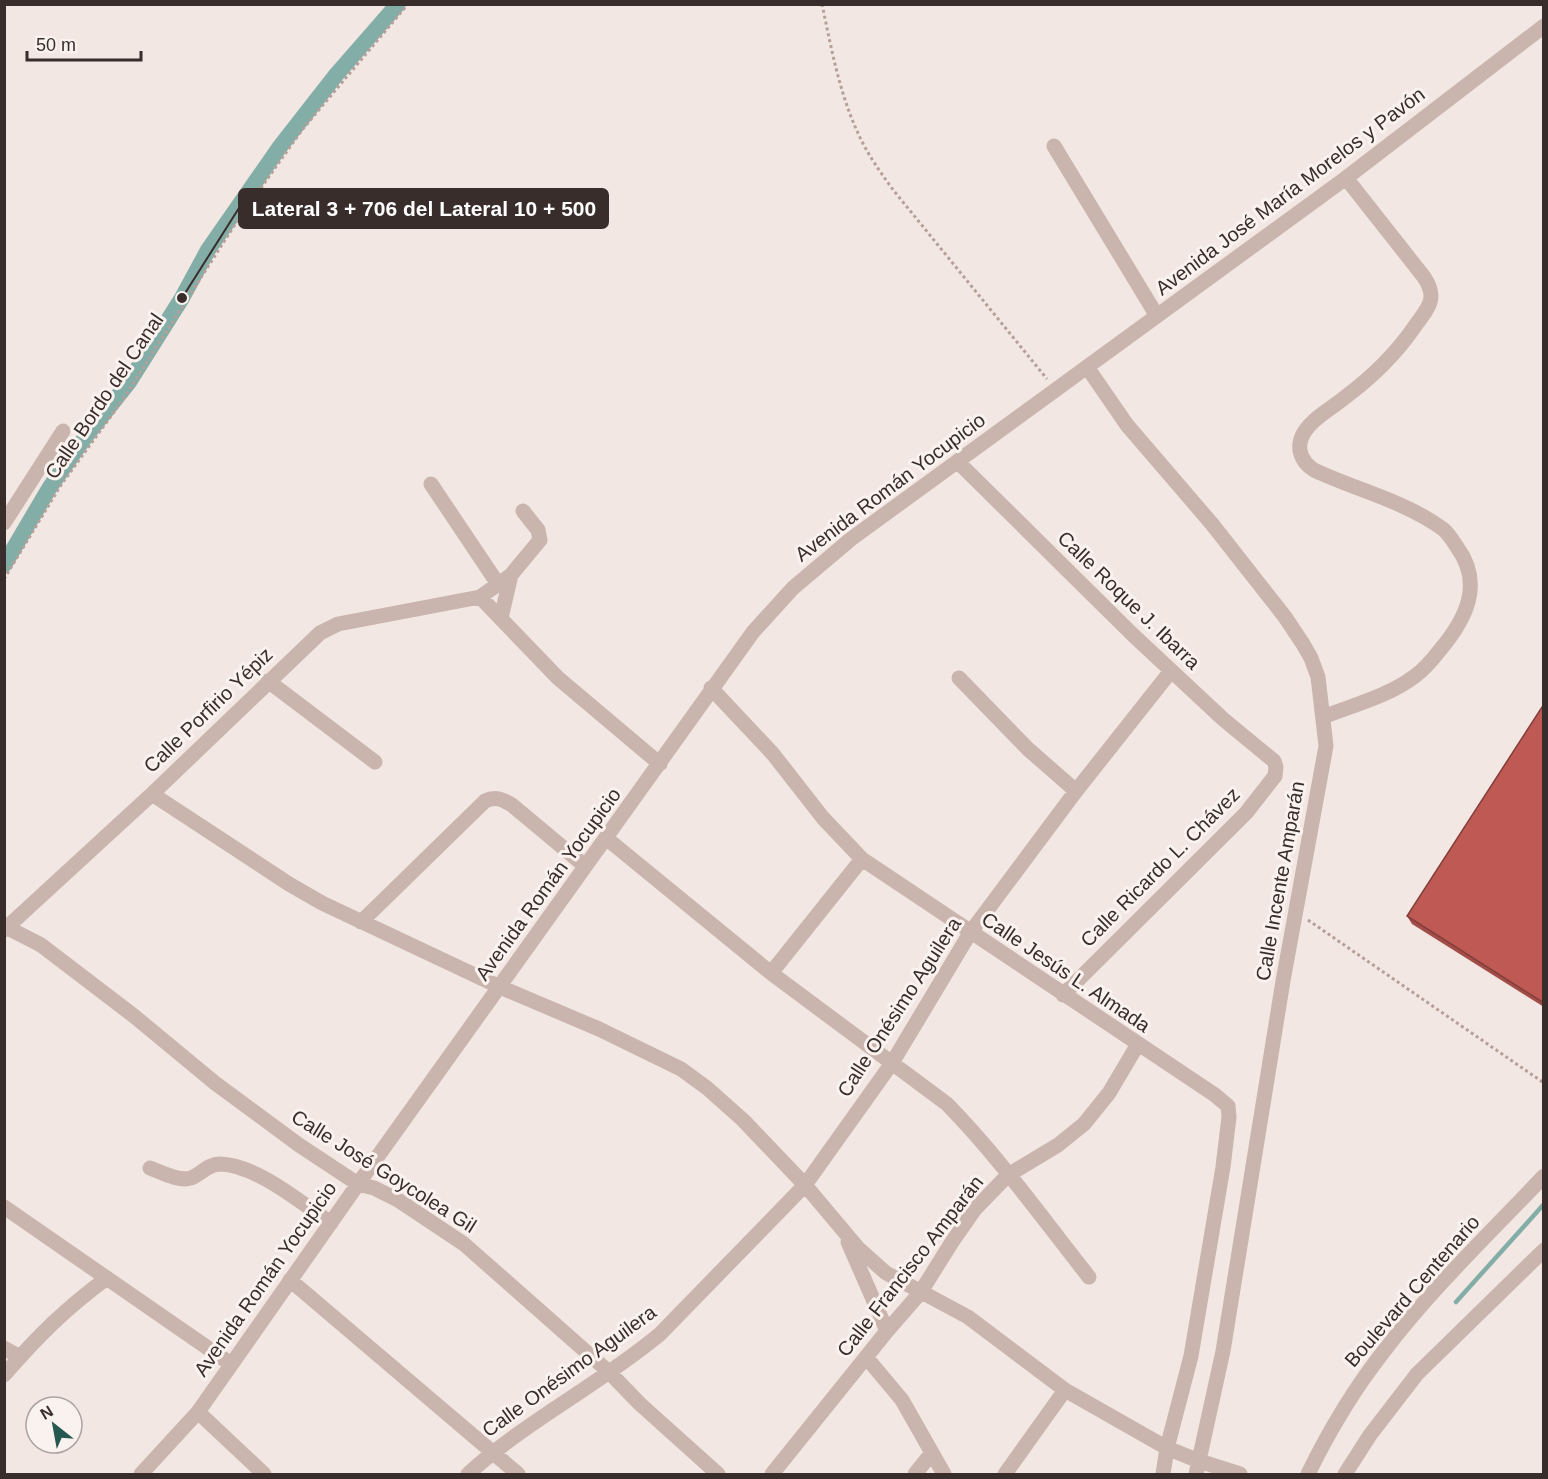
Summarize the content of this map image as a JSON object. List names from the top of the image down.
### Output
{
  "streets": {
    "street": [
      "Avenida José María Morelos y Pavón",
      "Avenida Román Yocupicio",
      "Calle Roque J. Ibarra",
      "Calle Porfirio Yépiz",
      "Calle Ricardo L. Chávez",
      "Calle Incente Amparán",
      "Calle Jesús L. Almada",
      "Calle Onésimo Aguilera",
      "Calle José Goycolea Gil",
      "Calle Francisco Amparán",
      "Boulevard Centenario"
    ],
    "path": ["Calle Bordo del Canal"]
  },
  "crossings": [
    ["Avenida José María Morelos y Pavón", "Avenida Román Yocupicio"],
    ["Avenida José María Morelos y Pavón", "Calle Incente Amparán"],
    ["Avenida Román Yocupicio", "Calle Roque J. Ibarra"],
    ["Avenida Román Yocupicio", "Calle Jesús L. Almada"],
    ["Avenida Román Yocupicio", "Calle José Goycolea Gil"],
    ["Calle Roque J. Ibarra", "Calle Ricardo L. Chávez"],
    ["Calle Roque J. Ibarra", "Calle Onésimo Aguilera"],
    ["Calle Porfirio Yépiz", "Calle José Goycolea Gil"],
    ["Calle Ricardo L. Chávez", "Calle Jesús L. Almada"],
    ["Calle Jesús L. Almada", "Calle Onésimo Aguilera"],
    ["Calle Jesús L. Almada", "Calle Francisco Amparán"],
    ["Calle Onésimo Aguilera", "Calle José Goycolea Gil"]
  ],
  "places": ["Lateral 3 + 706 del Lateral 10 + 500"],
  "scale_bar": "50 m",
  "north": "top left"
}
